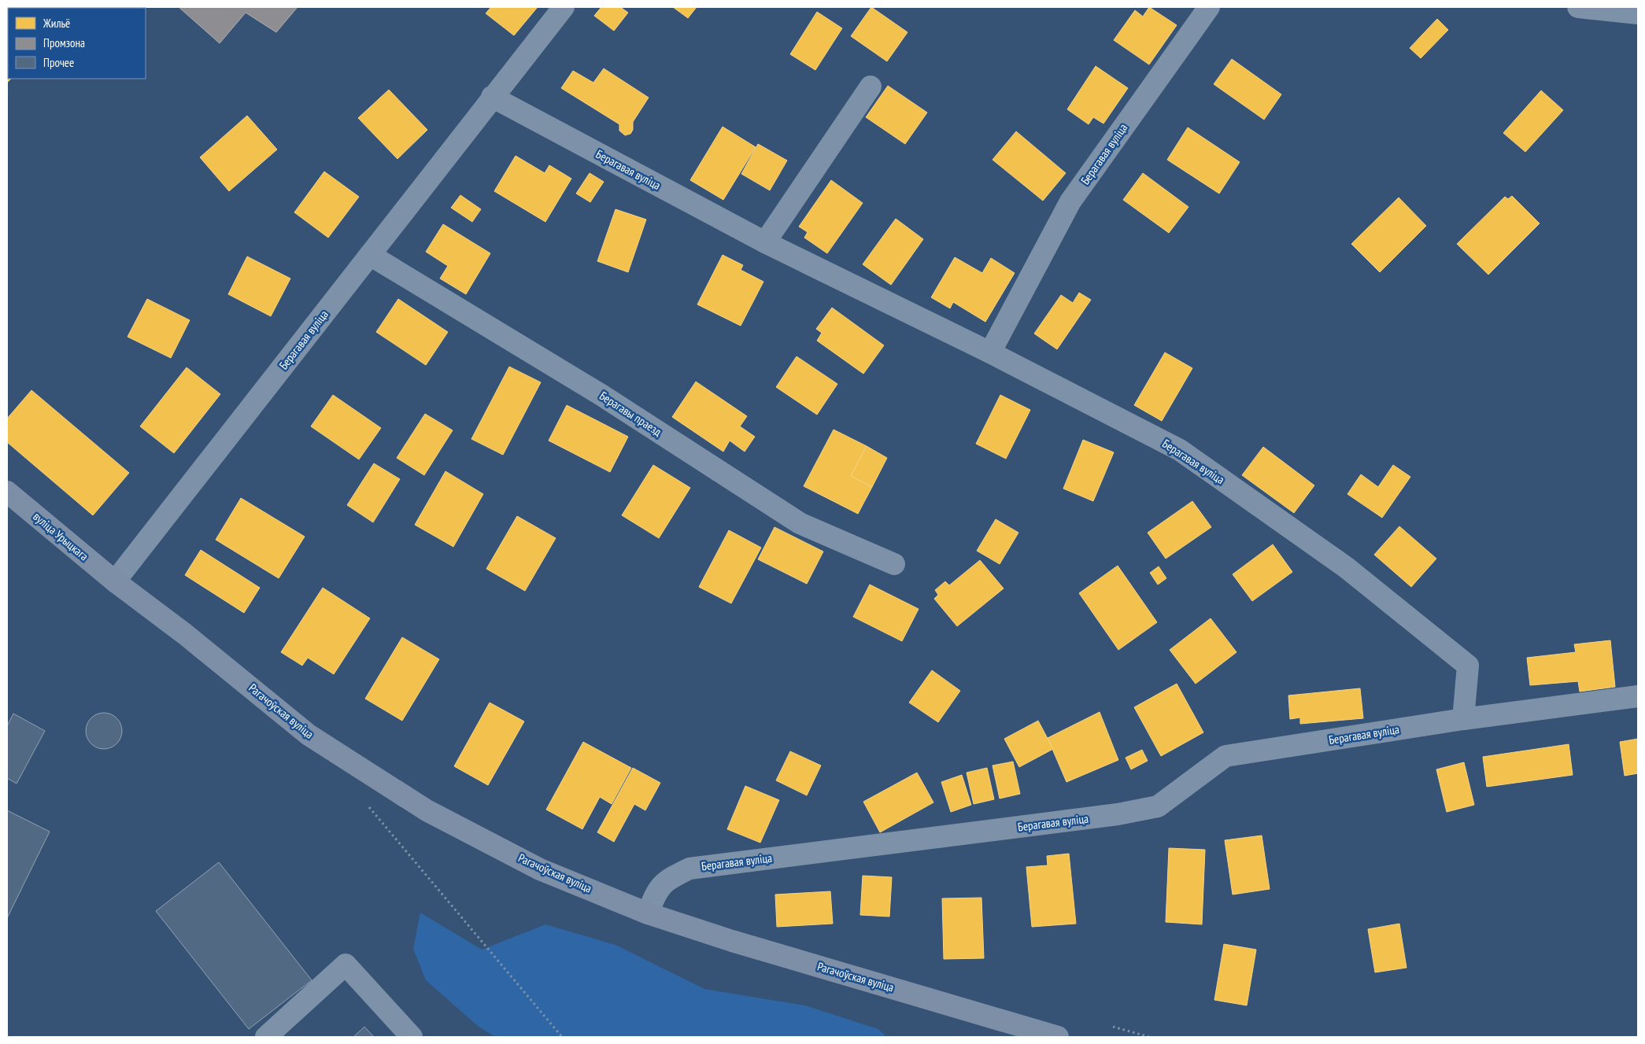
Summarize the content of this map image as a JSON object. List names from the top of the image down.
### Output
{
  "streets": {
    "main road": ["вуліца Урыцкага", "Рагачоўская вуліца"],
    "street": ["Берагавая вуліца", "Берагавы праезд"]
  },
  "crossings": [
    ["Берагавая вуліца", "Берагавы праезд"],
    ["Берагавая вуліца", "вуліца Урыцкага"],
    ["Берагавая вуліца", "Рагачоўская вуліца"],
    ["вуліца Урыцкага", "Рагачоўская вуліца"]
  ],
  "legend": ["Жильё", "Промзона", "Прочее"]
}
